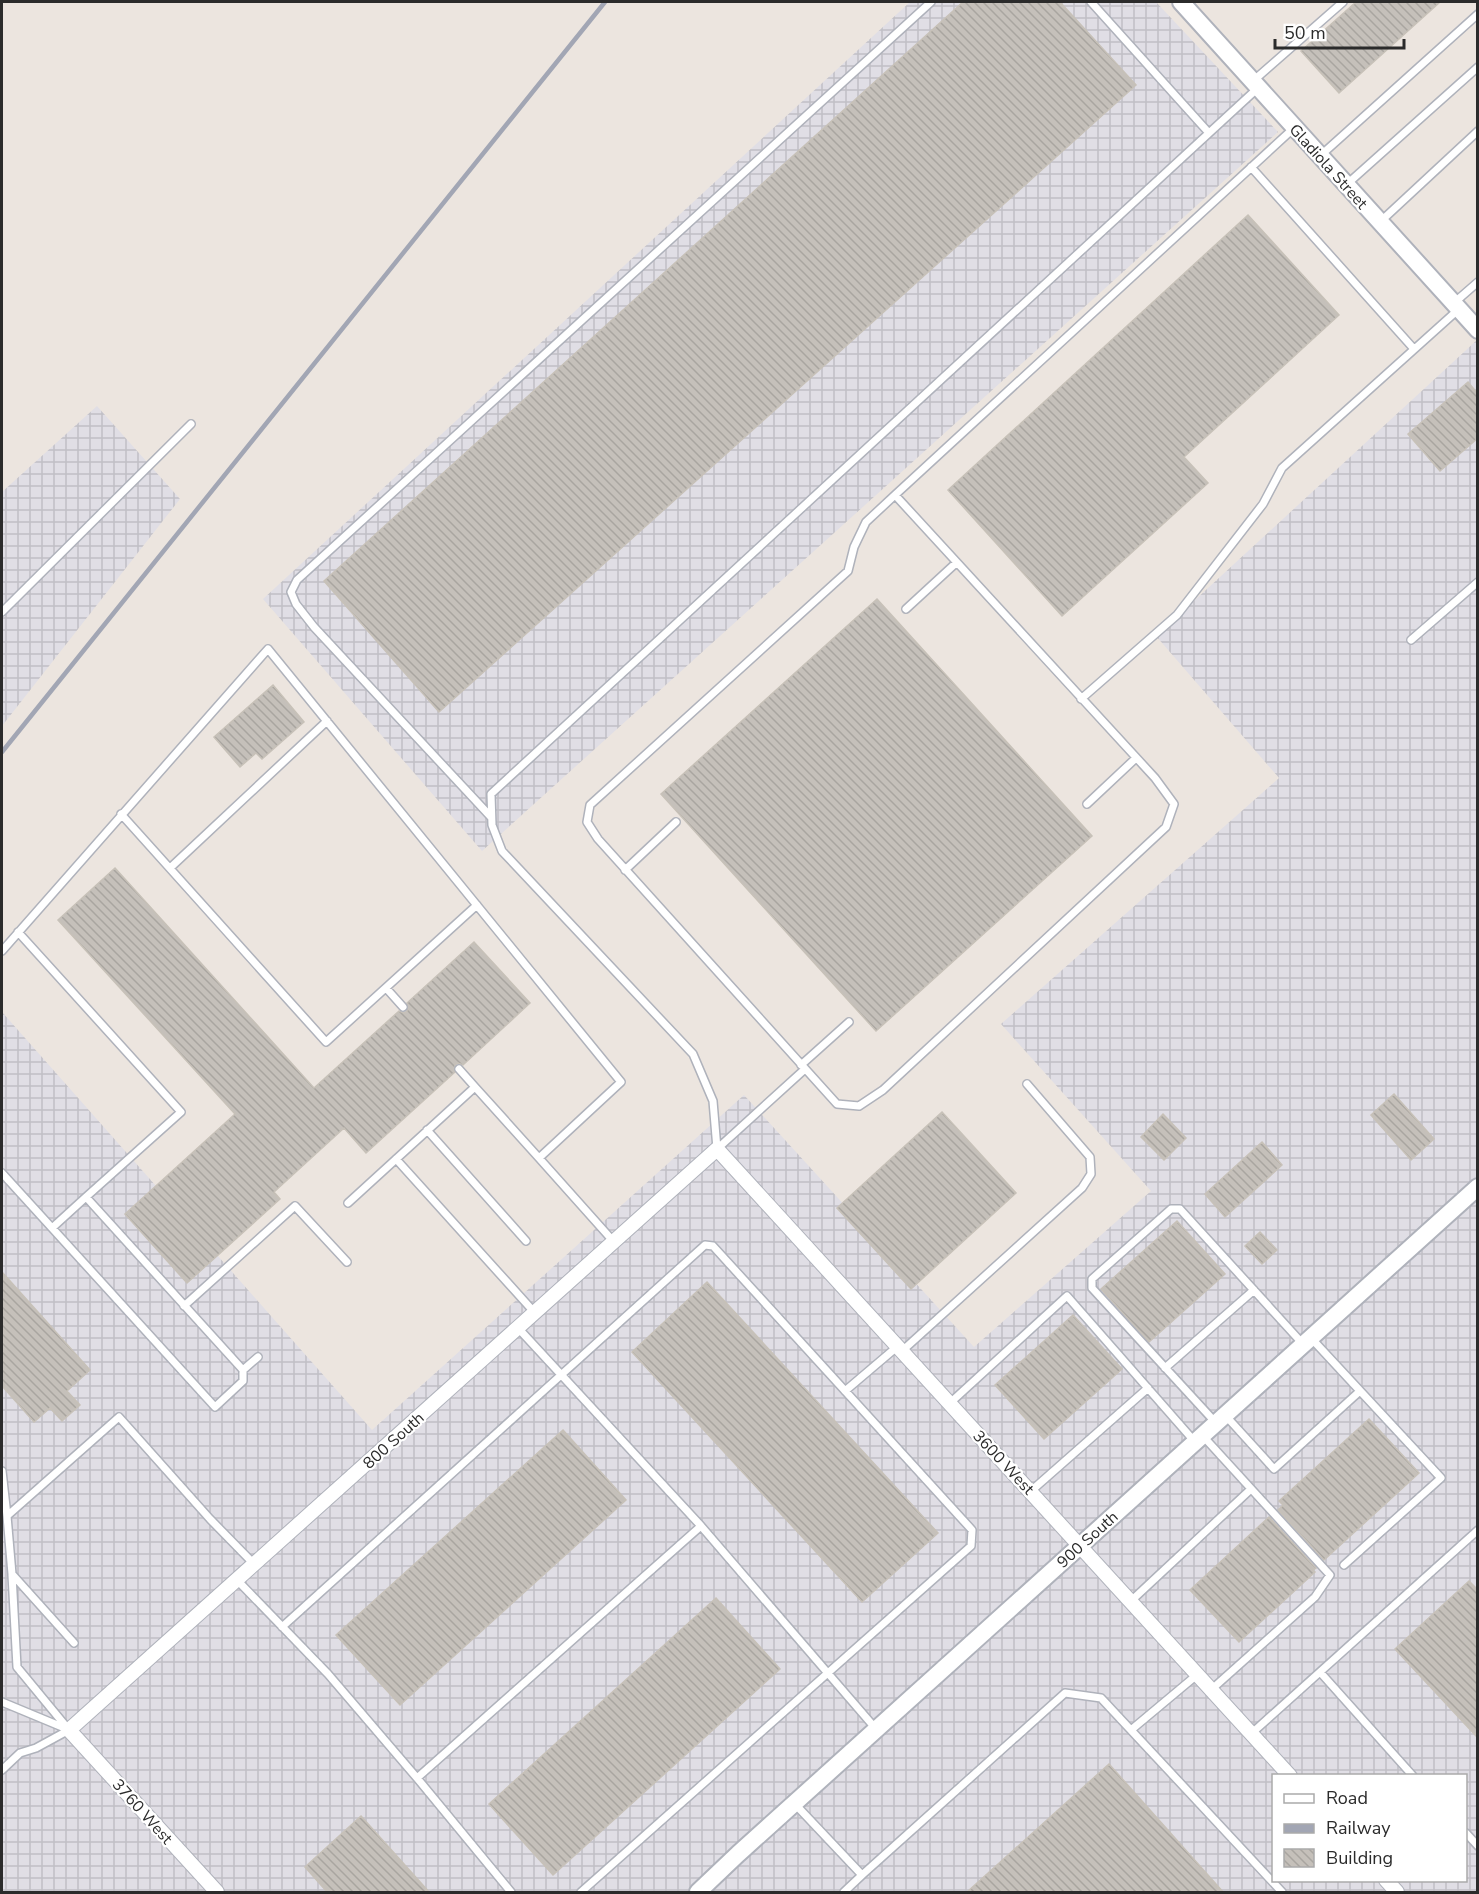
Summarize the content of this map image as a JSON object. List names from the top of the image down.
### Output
{
  "streets": {
    "street": [
      "Gladiola Street",
      "800 South",
      "3600 West",
      "900 South",
      "3760 West"
    ]
  },
  "crossings": [
    ["800 South", "3600 West"],
    ["800 South", "3760 West"],
    ["3600 West", "900 South"]
  ],
  "legend": ["Road", "Railway", "Building"],
  "scale_bar": "50 m"
}
